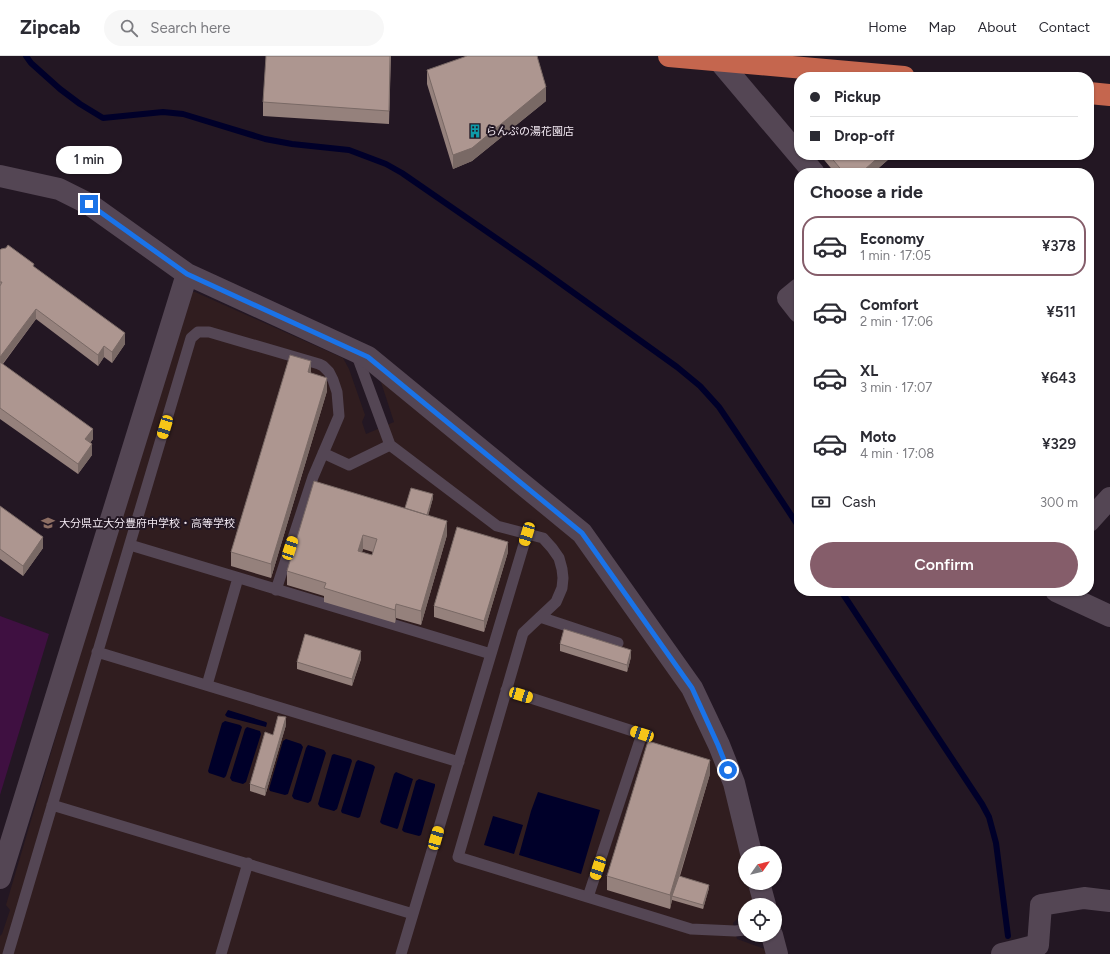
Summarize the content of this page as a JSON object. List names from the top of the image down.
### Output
{
  "places": {
    "building": ["らんぷの湯花園店"],
    "school or university": ["大分県立大分豊府中学校・高等学校"]
  },
  "north": "top right",
  "page": {
    "header": "Zipcab",
    "search": "Search here",
    "nav": [
      "Home",
      "Map",
      "About",
      "Contact"
    ],
    "banner": ["Pickup", "Drop-off"],
    "bubble": "1 min",
    "heading": "Choose a ride",
    "list": [
      {
        "name": "Economy",
        "note": "1 min · 17:05",
        "value": "¥378"
      },
      {
        "name": "Comfort",
        "note": "2 min · 17:06",
        "value": "¥511"
      },
      {
        "name": "XL",
        "note": "3 min · 17:07",
        "value": "¥643"
      },
      {
        "name": "Moto",
        "note": "4 min · 17:08",
        "value": "¥329"
      }
    ],
    "pay": ["Cash", "300 m"],
    "buttons": "Confirm"
  }
}
